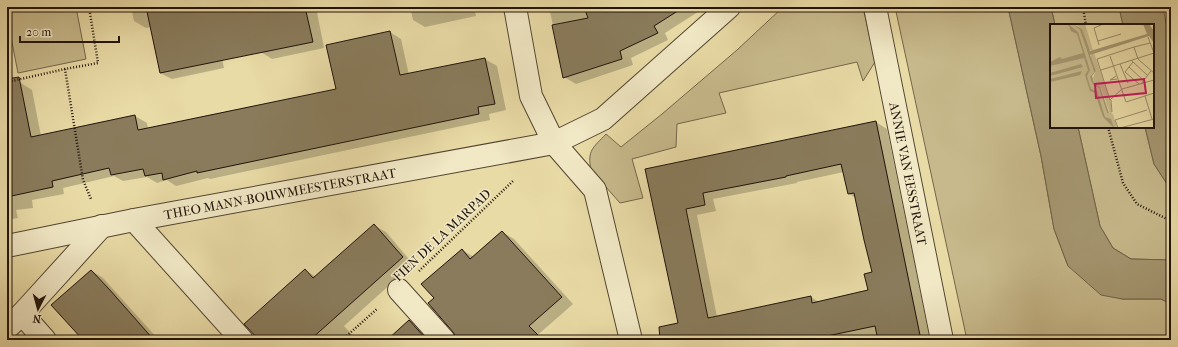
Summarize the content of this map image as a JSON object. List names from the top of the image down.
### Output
{
  "streets": {
    "street": ["ANNIE VAN EESSTRAAT", "THEO MANN-BOUWMEESTERSTRAAT"],
    "path": ["FIEN DE LA MARPAD"]
  },
  "scale_bar": "20 m",
  "north": "bottom"
}
